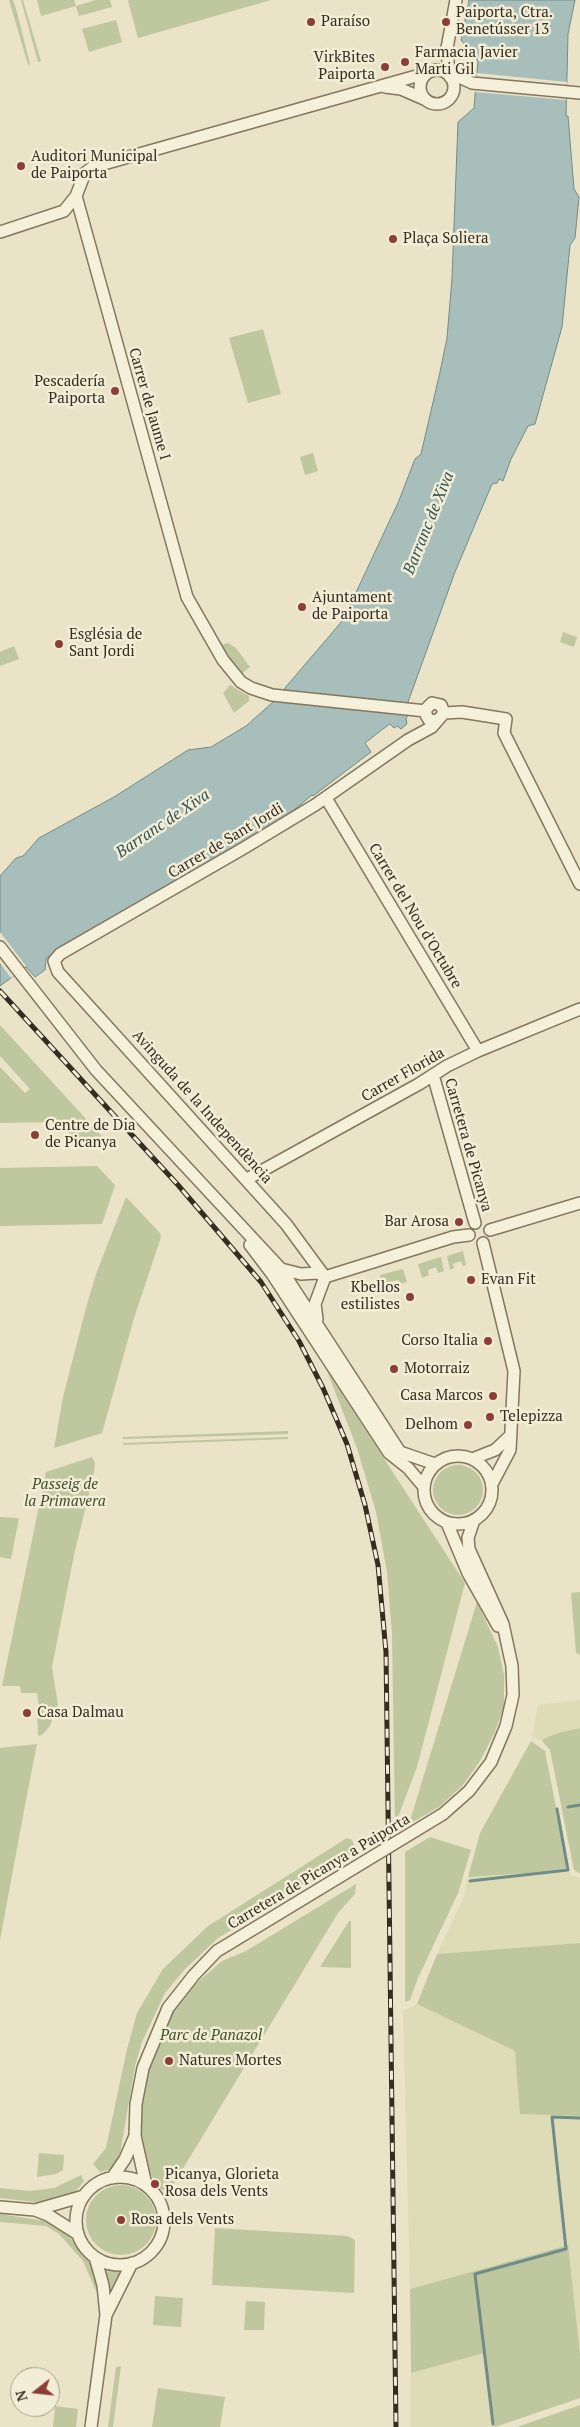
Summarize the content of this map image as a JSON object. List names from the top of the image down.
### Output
{
  "streets": {
    "street": [
      "Carrer de Jaume I",
      "Carrer de Sant Jordi",
      "Carrer del Nou d'Octubre",
      "Carrer Florida",
      "Avinguda de la Independència",
      "Carretera de Picanya",
      "Carretera de Picanya a Paiporta"
    ]
  },
  "crossings": [
    ["Carrer de Jaume I", "Carrer de Sant Jordi"],
    ["Carrer de Sant Jordi", "Carrer del Nou d'Octubre"],
    ["Carrer de Sant Jordi", "Avinguda de la Independència"],
    ["Carrer del Nou d'Octubre", "Carrer Florida"],
    ["Carrer Florida", "Avinguda de la Independència"],
    ["Carrer Florida", "Carretera de Picanya"]
  ],
  "water": ["Barranc de Xiva"],
  "parks": ["Passeig de la Primavera", "Parc de Panazol"],
  "places": [
    "Paraíso",
    "Paiporta, Ctra. Benetússer 13",
    "Farmacia Javier Marti Gil",
    "VirkBites Paiporta",
    "Auditori Municipal de Paiporta",
    "Plaça Soliera",
    "Pescadería Paiporta",
    "Ajuntament de Paiporta",
    "Església de Sant Jordi",
    "Centre de Dia de Picanya",
    "Bar Arosa",
    "Evan Fit",
    "Kbellos estilistes",
    "Corso Italia",
    "Motorraiz",
    "Casa Marcos",
    "Telepizza",
    "Delhom",
    "Casa Dalmau",
    "Natures Mortes",
    "Picanya, Glorieta Rosa dels Vents",
    "Rosa dels Vents"
  ],
  "north": "left"
}
